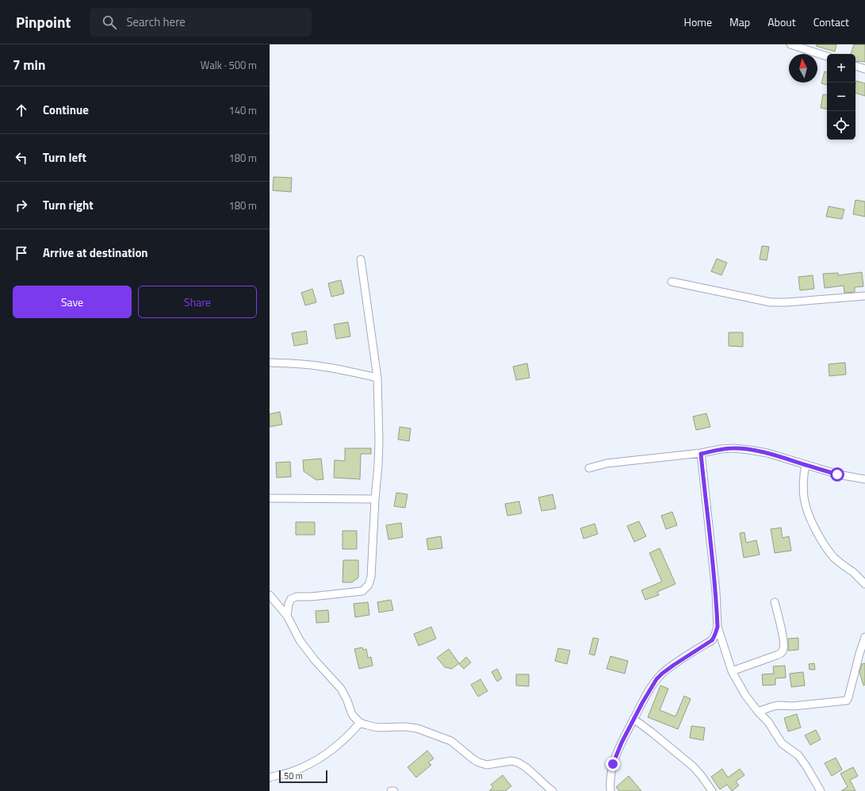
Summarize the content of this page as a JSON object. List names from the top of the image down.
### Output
{
  "scale_bar": "50 m",
  "north": "top",
  "page": {
    "header": "Pinpoint",
    "search": "Search here",
    "nav": [
      "Home",
      "Map",
      "About",
      "Contact"
    ],
    "heading": ["7 min", "Walk · 500 m"],
    "map_buttons": ["+", "−"],
    "list": [
      ["Continue", "140 m"],
      ["Turn left", "180 m"],
      ["Turn right", "180 m"],
      "Arrive at destination"
    ],
    "buttons": ["Save", "Share"],
    "scale": "50 m"
  }
}
